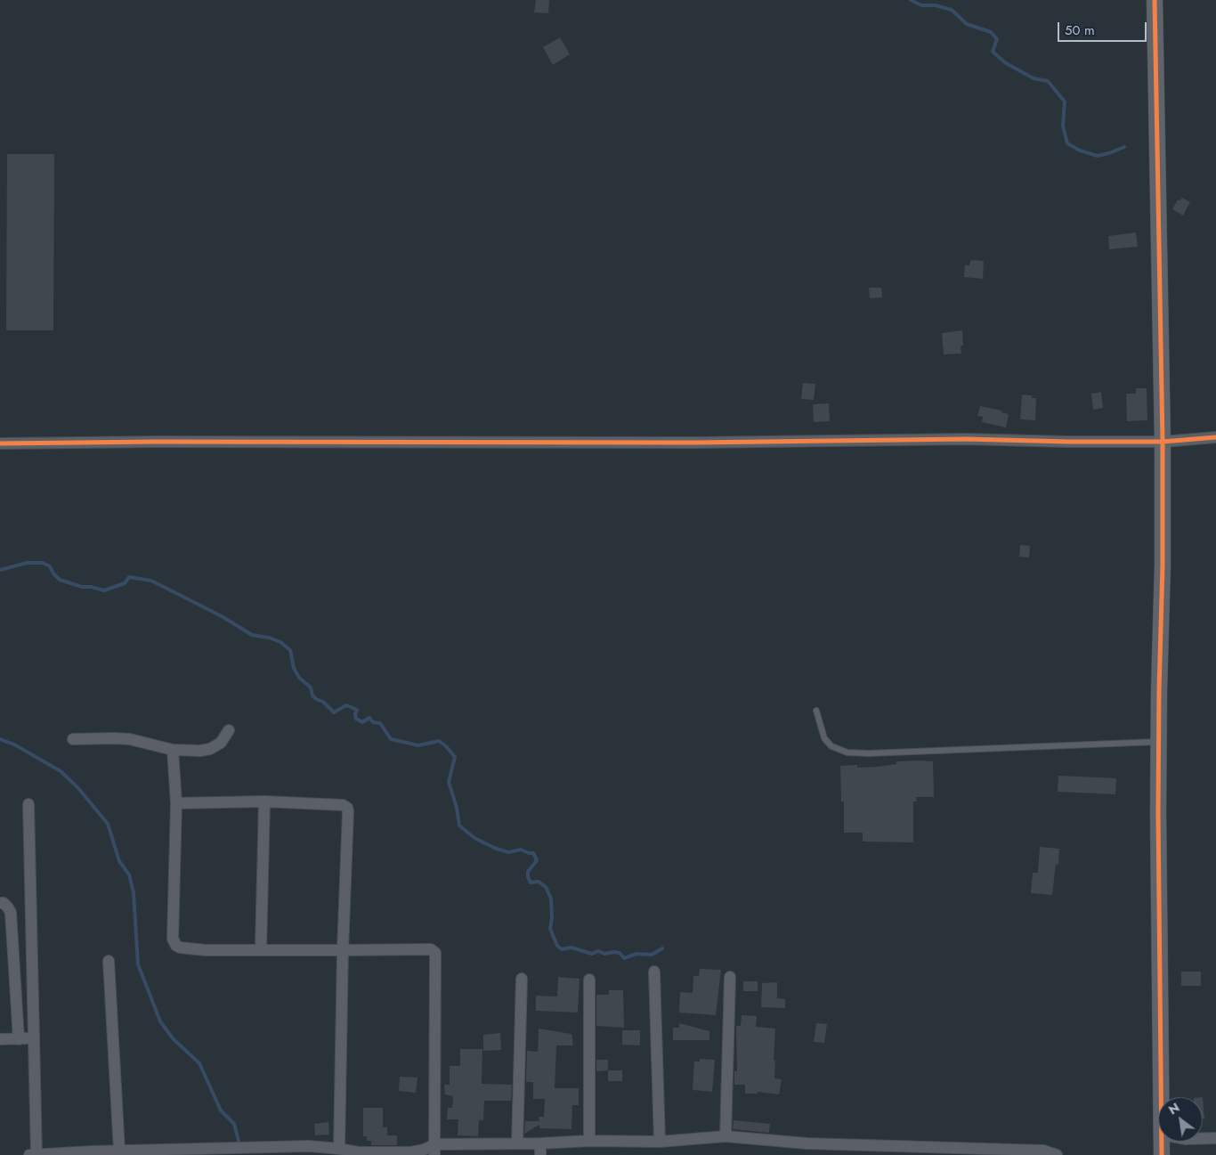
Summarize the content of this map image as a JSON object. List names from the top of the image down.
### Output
{
  "scale_bar": "50 m",
  "north": "top left"
}
